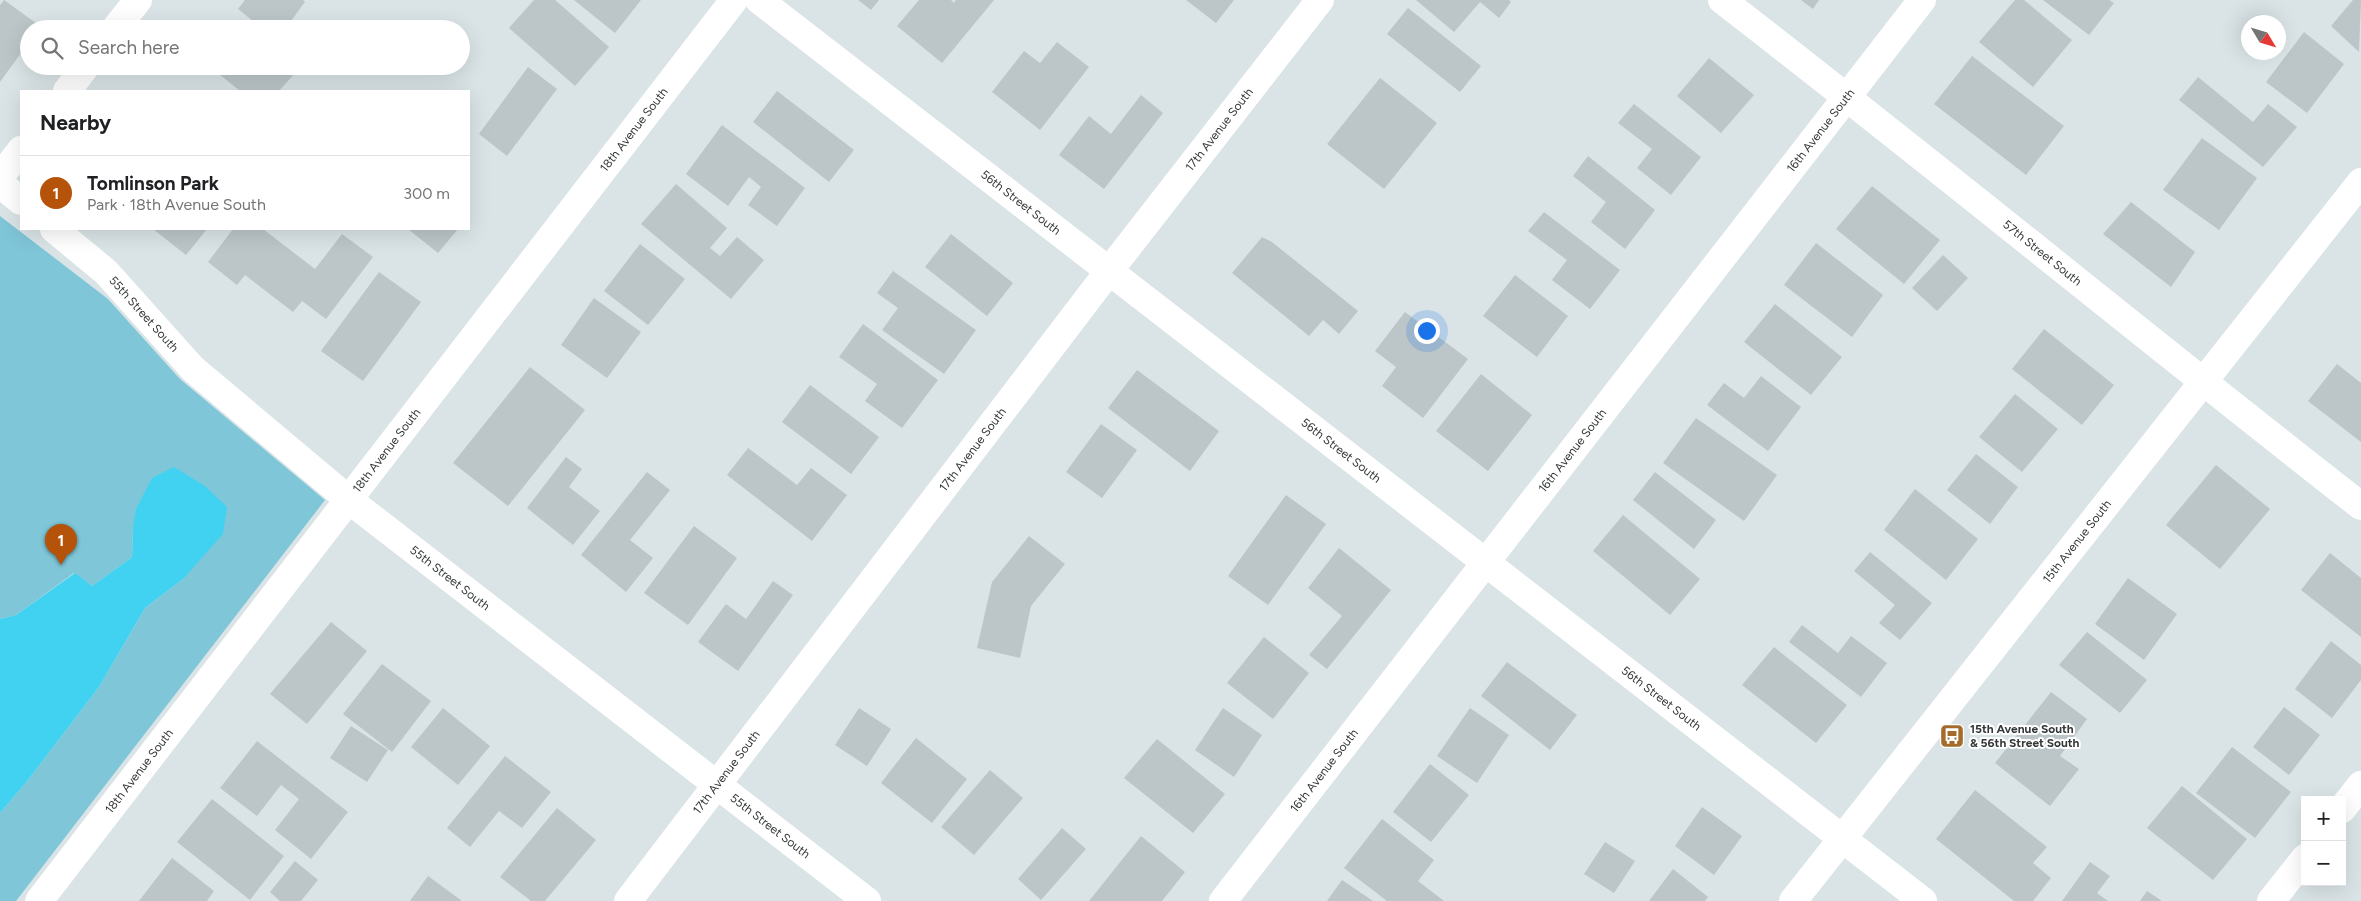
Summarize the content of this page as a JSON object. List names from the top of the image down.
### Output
{
  "streets": {
    "street": [
      "17th Avenue South",
      "18th Avenue South",
      "16th Avenue South",
      "56th Street South",
      "57th Street South",
      "55th Street South",
      "15th Avenue South"
    ]
  },
  "crossings": [
    ["17th Avenue South", "56th Street South"],
    ["17th Avenue South", "55th Street South"],
    ["18th Avenue South", "55th Street South"],
    ["16th Avenue South", "56th Street South"],
    ["16th Avenue South", "57th Street South"],
    ["56th Street South", "15th Avenue South"],
    ["57th Street South", "15th Avenue South"]
  ],
  "places": {
    "bus stop": ["15th Avenue South & 56th Street South"]
  },
  "north": "bottom right",
  "page": {
    "search": "Search here",
    "heading": "Nearby",
    "list": [
      {
        "mark": "1",
        "name": "Tomlinson Park",
        "note": "Park · 18th Avenue South",
        "value": "300 m"
      }
    ],
    "pins": "1",
    "map_buttons": ["+", "−"]
  }
}
